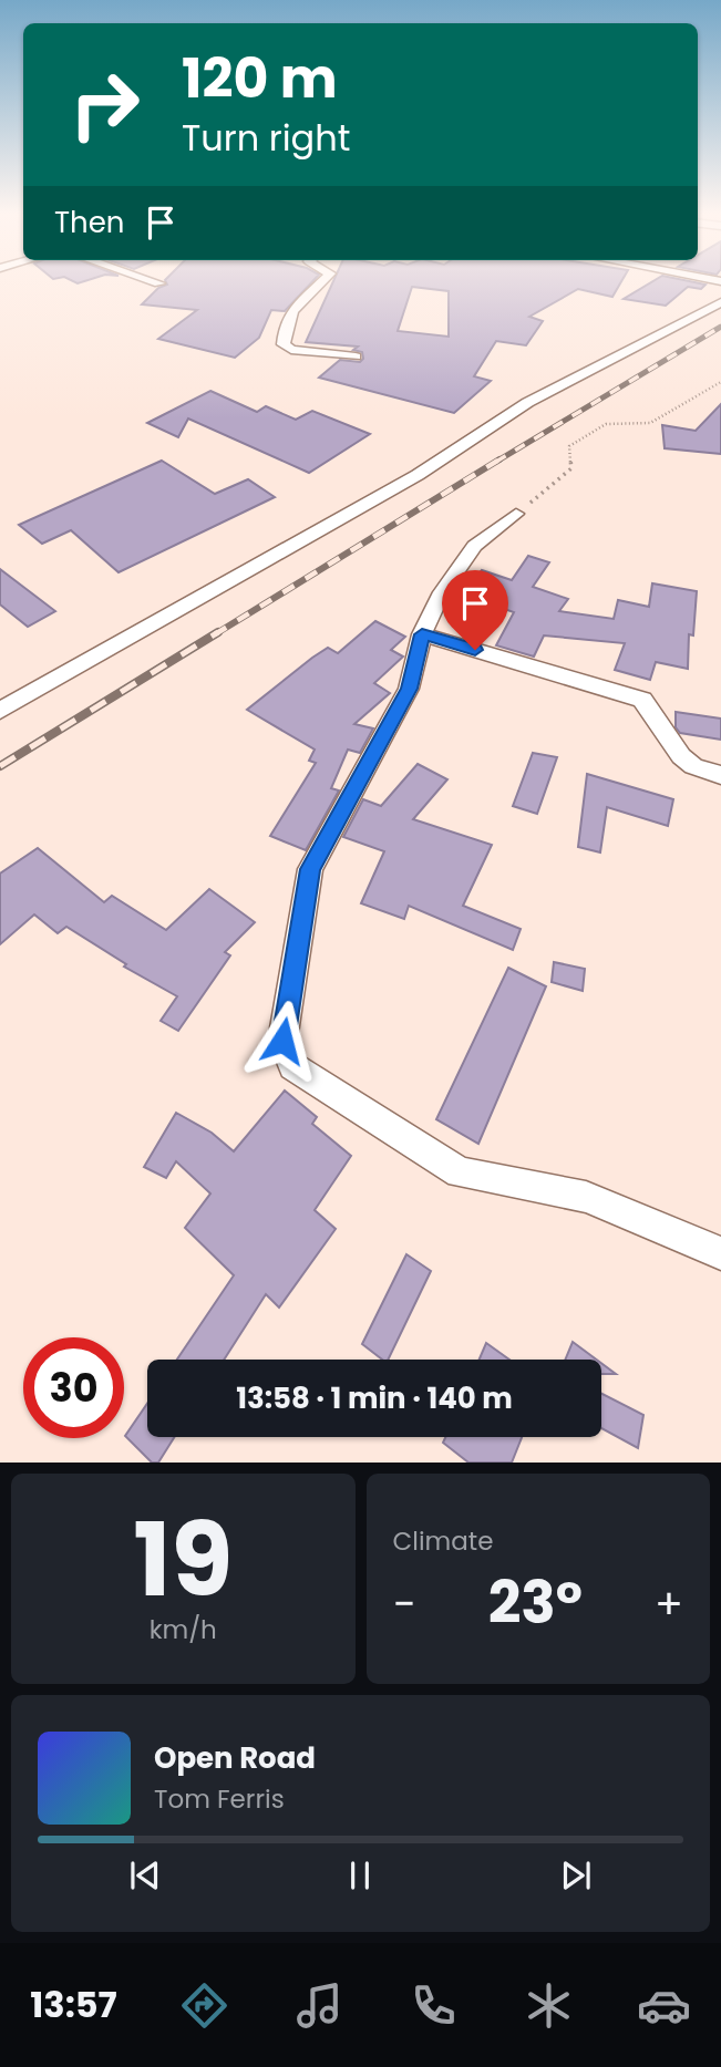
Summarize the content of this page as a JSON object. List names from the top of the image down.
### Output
{
  "page": {
    "turn": ["120 m", "Turn right"],
    "then": "Then",
    "limit": "30",
    "trip": "13:58 · 1 min · 140 m",
    "tile": [
      ["19", "km/h"],
      "Climate"
    ],
    "heat": ["−", "23°", "+"],
    "song": ["Open Road", "Tom Ferris"],
    "tabs": "13:57"
  }
}
